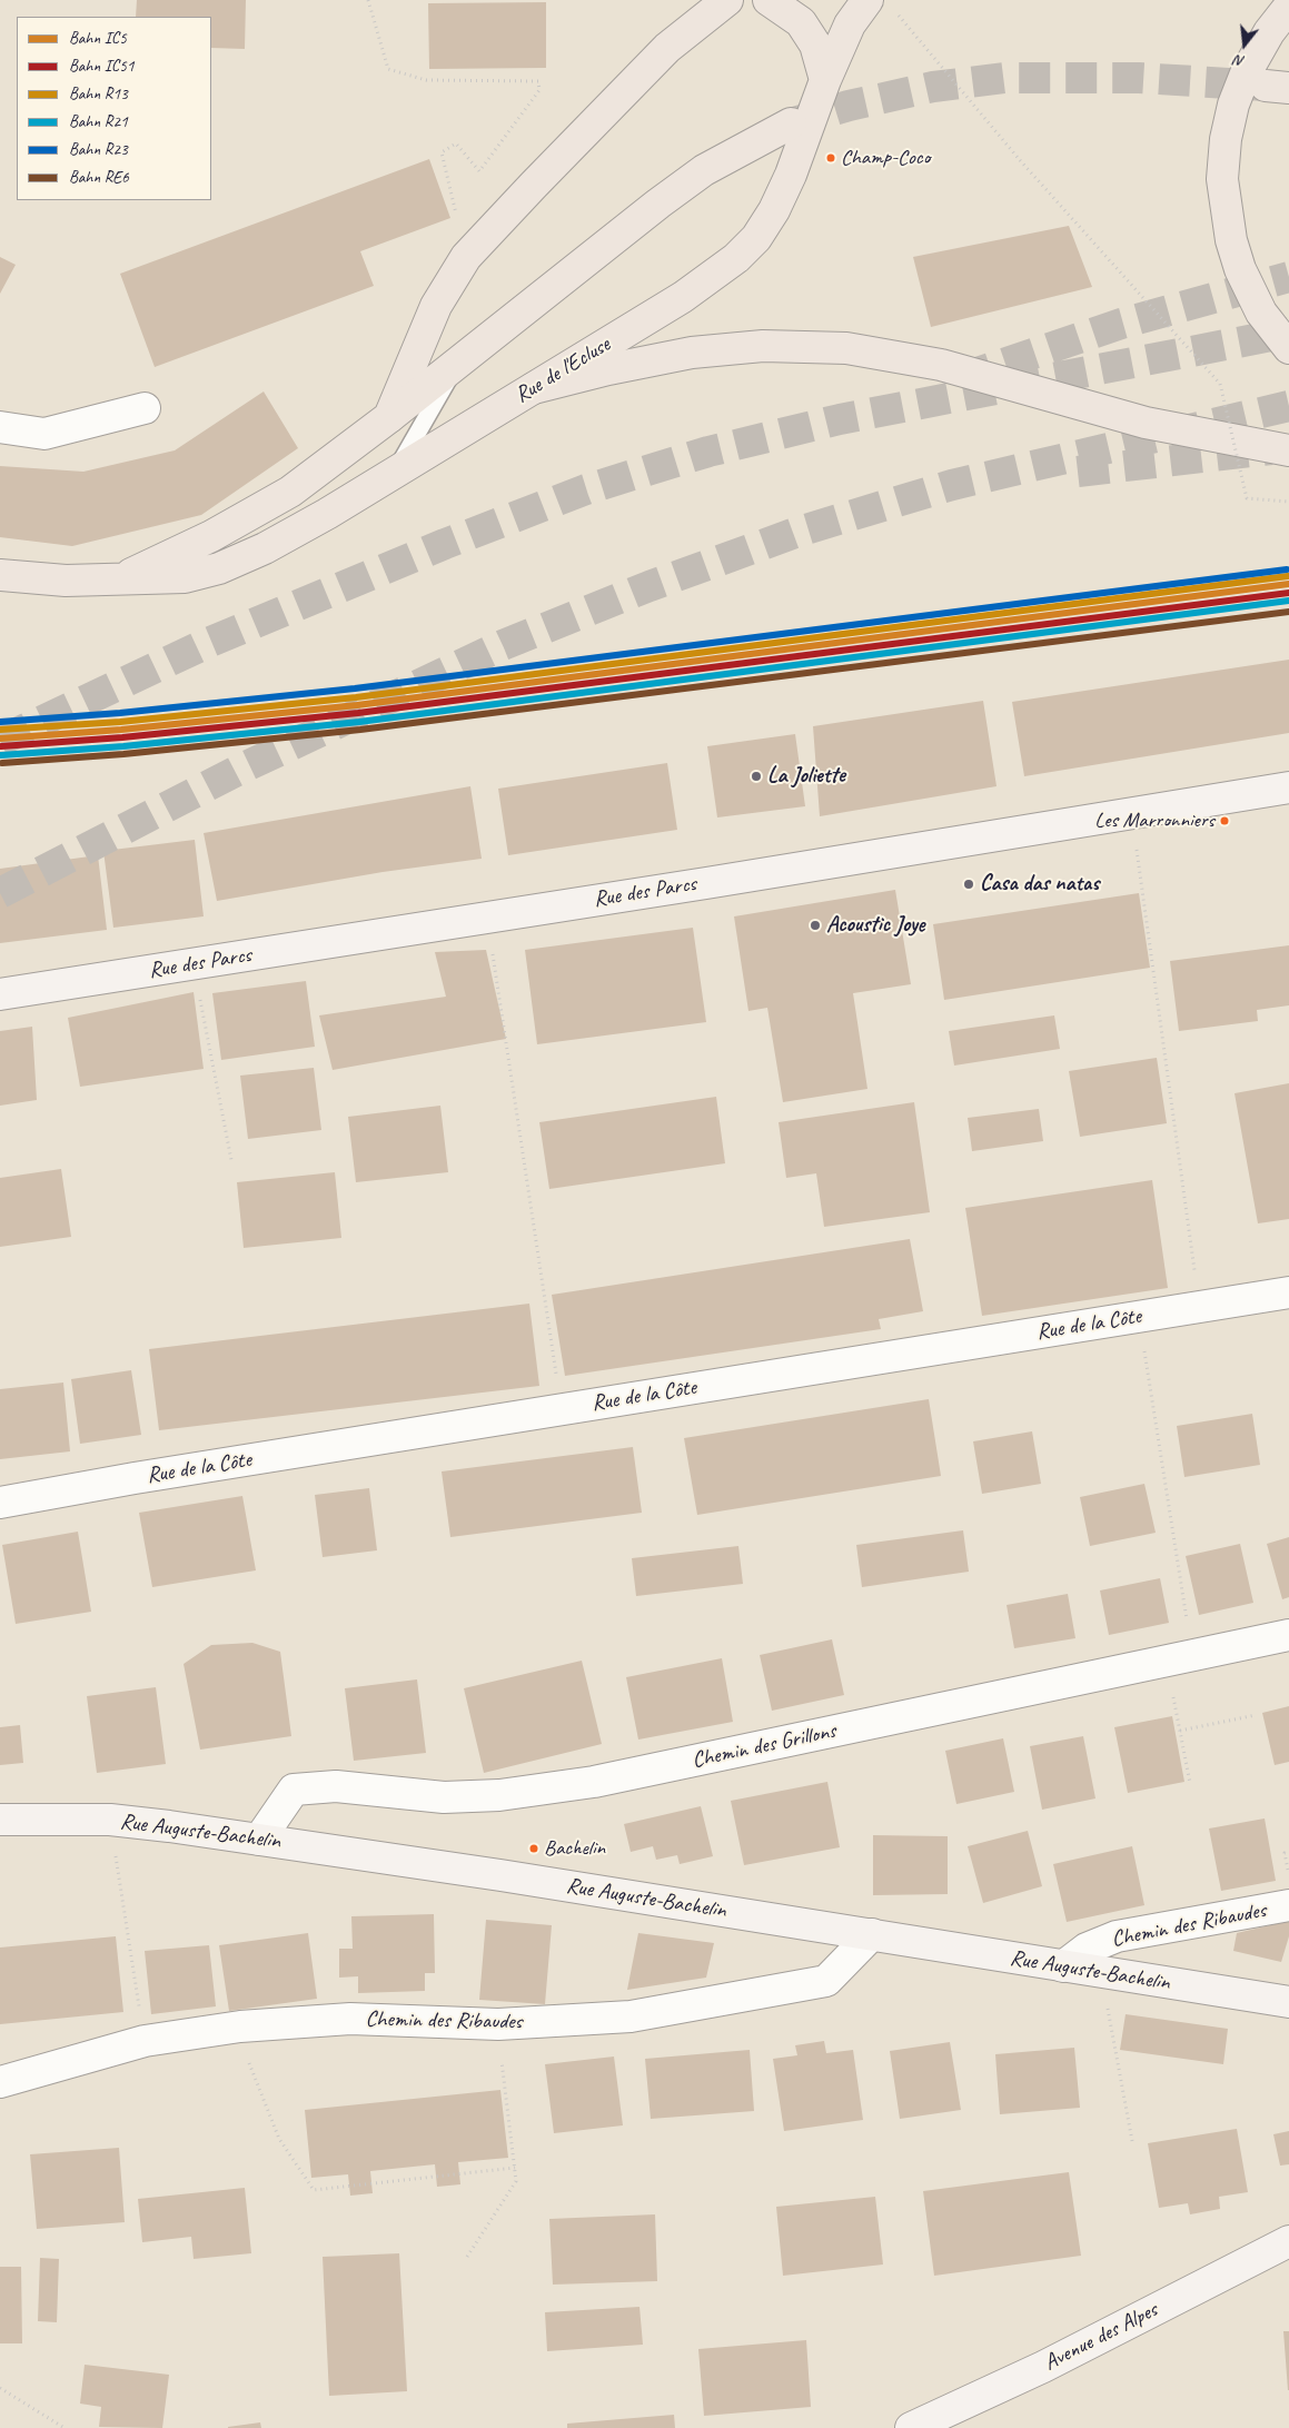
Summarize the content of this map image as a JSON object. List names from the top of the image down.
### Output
{
  "streets": {
    "main road": [
      "Rue de l'Ecluse",
      "Rue des Parcs",
      "Rue Auguste-Bachelin",
      "Avenue des Alpes"
    ],
    "street": ["Rue de la Côte", "Chemin des Grillons", "Chemin des Ribaudes"]
  },
  "crossings": [
    ["Chemin des Grillons", "Rue Auguste-Bachelin"],
    ["Rue Auguste-Bachelin", "Chemin des Ribaudes"]
  ],
  "places": [
    "Champ-Coco",
    "La Joliette",
    "Les Marronniers",
    "Casa das natas",
    "Acoustic Joye",
    "Bachelin"
  ],
  "lines": [
    "rail line R23",
    "rail line R13",
    "rail line IC5",
    "rail line IC51",
    "rail line R21",
    "rail line RE6"
  ],
  "legend": [
    "Bahn IC5",
    "Bahn IC51",
    "Bahn R13",
    "Bahn R21",
    "Bahn R23",
    "Bahn RE6"
  ],
  "north": "bottom"
}
